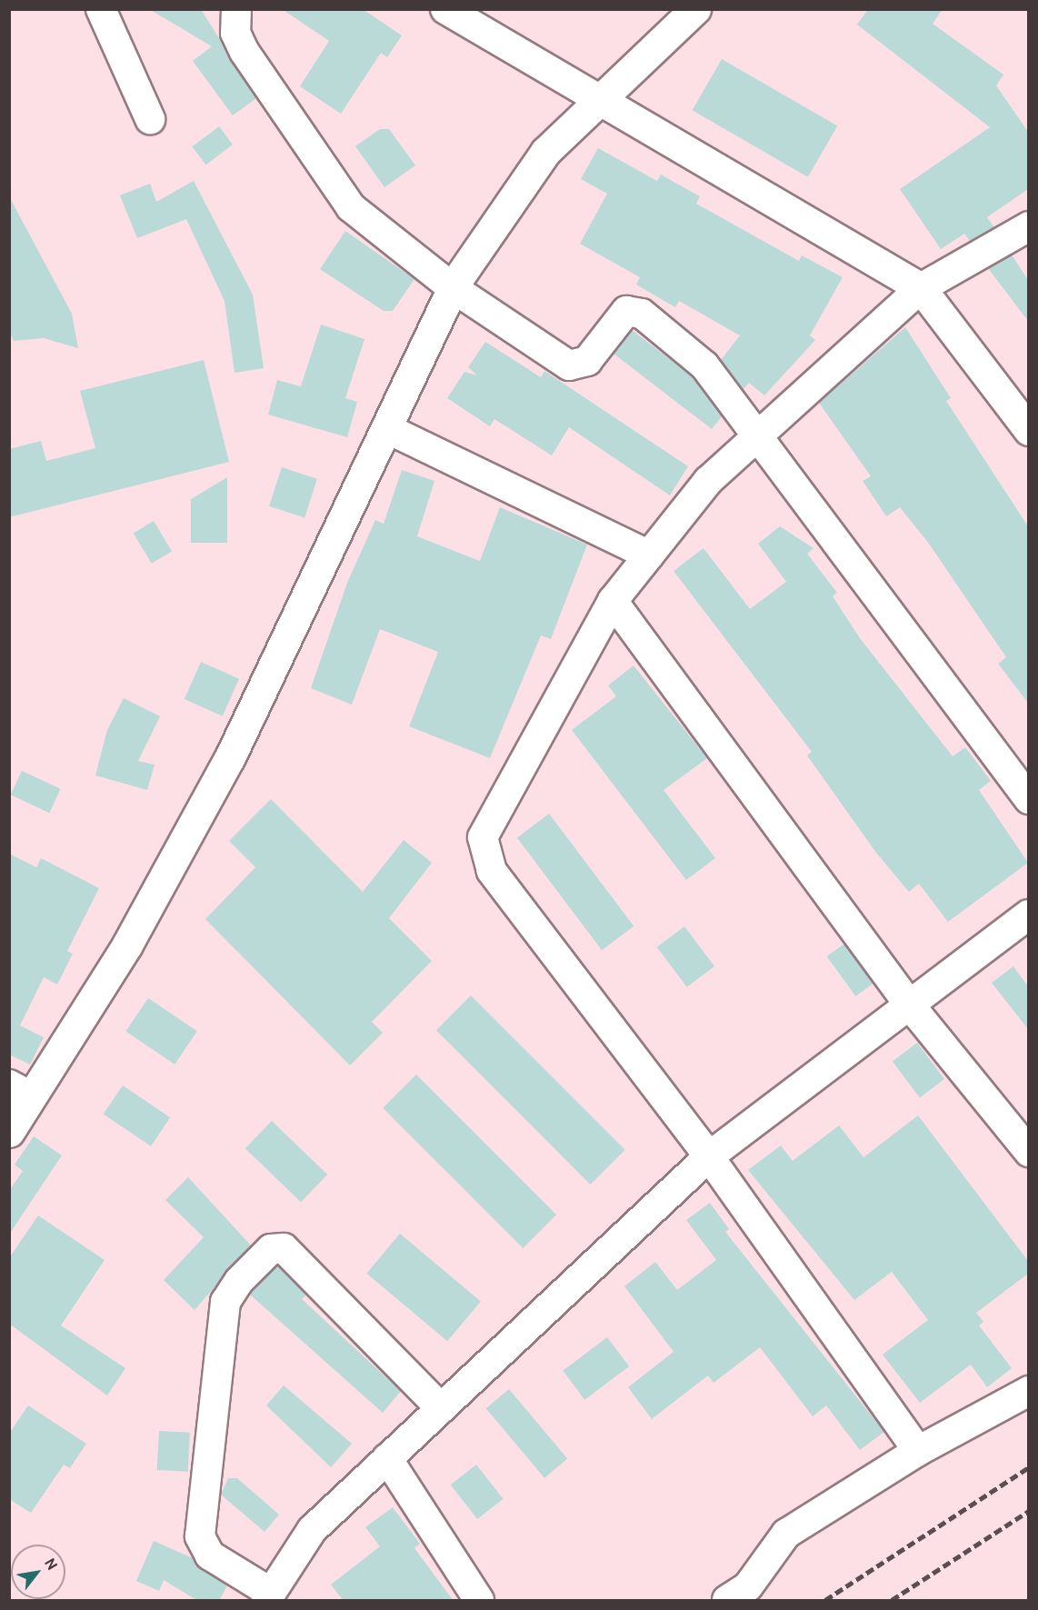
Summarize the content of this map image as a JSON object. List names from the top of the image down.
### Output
{
  "north": "top right"
}
